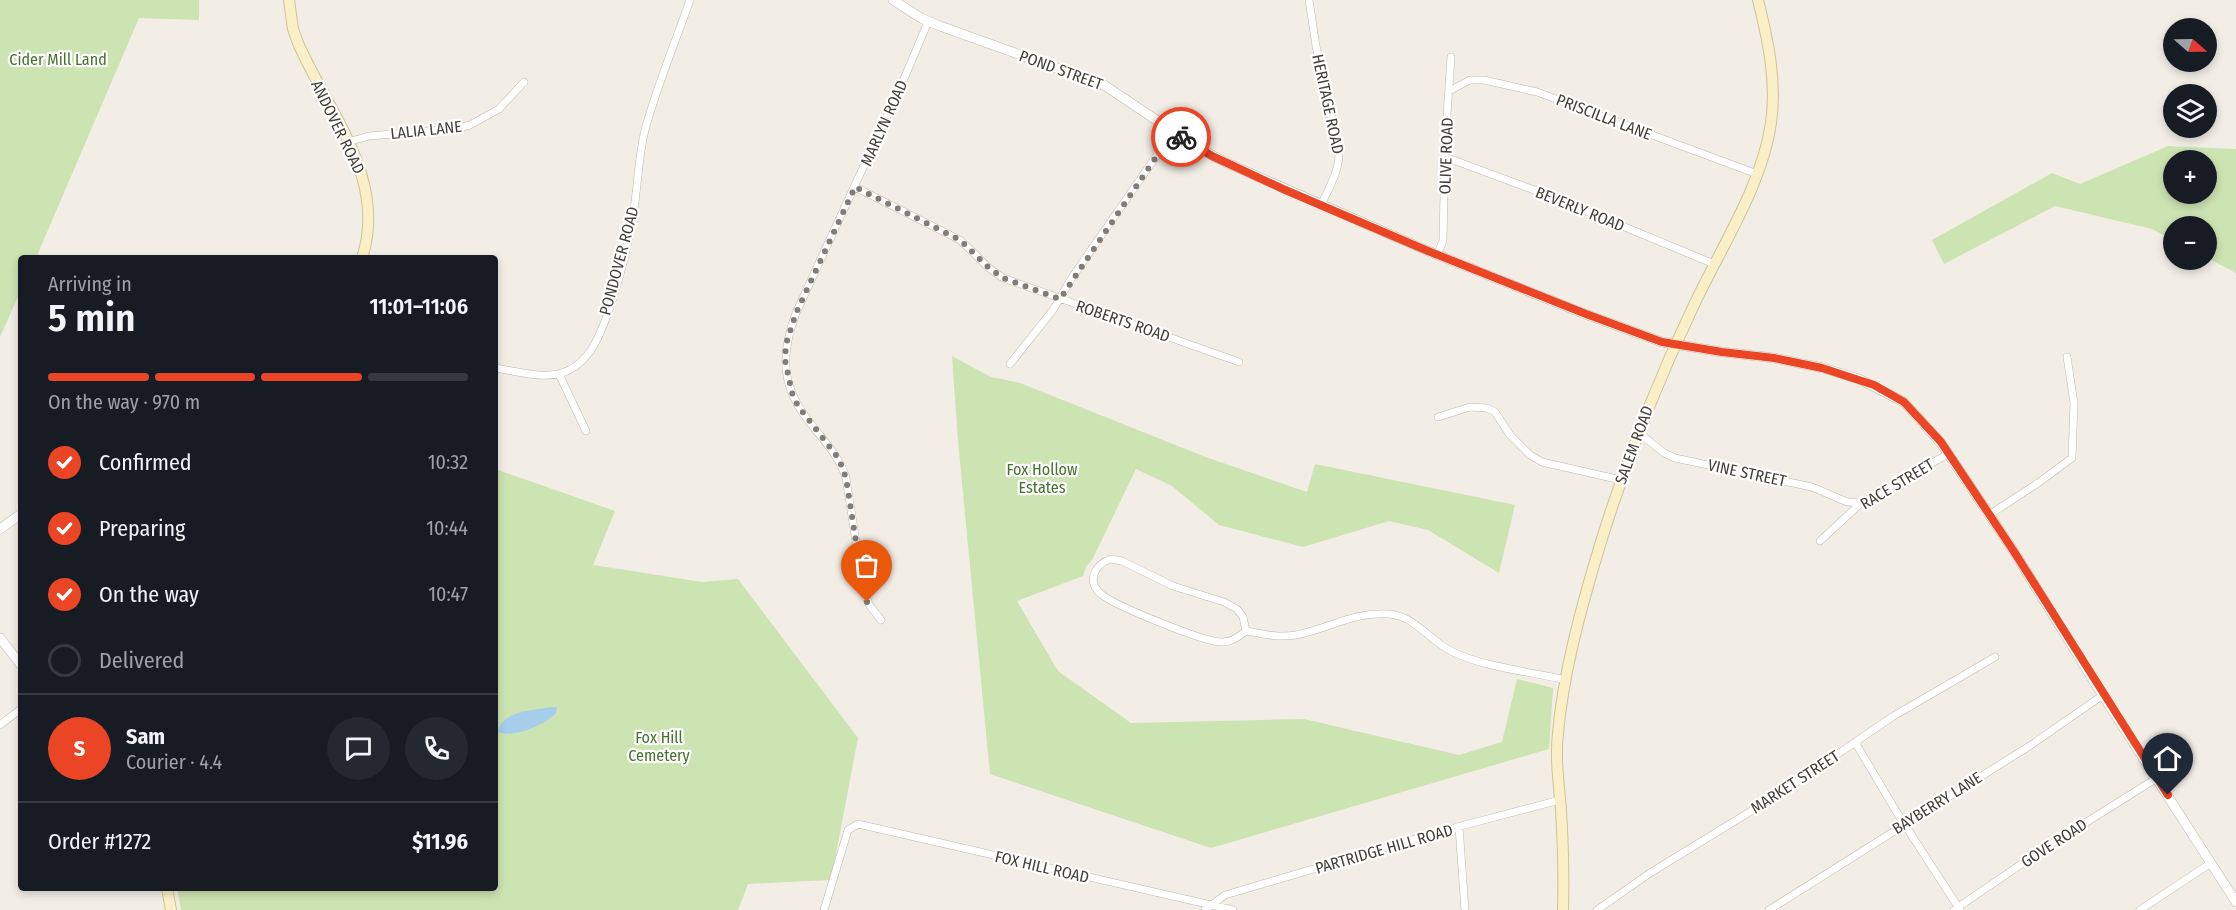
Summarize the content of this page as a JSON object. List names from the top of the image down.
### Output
{
  "streets": {
    "main road": ["ANDOVER ROAD", "SALEM ROAD"],
    "street": [
      "POND STREET",
      "HERITAGE ROAD",
      "PRISCILLA LANE",
      "MARLYN ROAD",
      "LALIA LANE",
      "OLIVE ROAD",
      "BEVERLY ROAD",
      "PONDOVER ROAD",
      "ROBERTS ROAD",
      "VINE STREET",
      "RACE STREET",
      "MARKET STREET",
      "BAYBERRY LANE",
      "GOVE ROAD",
      "PARTRIDGE HILL ROAD",
      "FOX HILL ROAD"
    ]
  },
  "crossings": [
    ["POND STREET", "HERITAGE ROAD"],
    ["POND STREET", "MARLYN ROAD"],
    ["POND STREET", "OLIVE ROAD"],
    ["POND STREET", "SALEM ROAD"],
    ["POND STREET", "RACE STREET"],
    ["POND STREET", "BAYBERRY LANE"],
    ["POND STREET", "GOVE ROAD"],
    ["PRISCILLA LANE", "OLIVE ROAD"],
    ["PRISCILLA LANE", "SALEM ROAD"],
    ["MARLYN ROAD", "ROBERTS ROAD"],
    ["ANDOVER ROAD", "LALIA LANE"],
    ["OLIVE ROAD", "BEVERLY ROAD"],
    ["BEVERLY ROAD", "SALEM ROAD"],
    ["SALEM ROAD", "VINE STREET"],
    ["SALEM ROAD", "PARTRIDGE HILL ROAD"],
    ["VINE STREET", "RACE STREET"],
    ["PARTRIDGE HILL ROAD", "FOX HILL ROAD"]
  ],
  "parks": ["Cider Mill Land", "Fox Hollow Estates", "Fox Hill Cemetery"],
  "north": "right",
  "page": {
    "map_buttons": ["+", "−"],
    "heading": ["5 min", "Arriving in", "11:01–11:06"],
    "panel": [
      "Sam",
      "Courier · 4.4",
      "Order #1272",
      "$11.96"
    ],
    "bar": "On the way · 970 m",
    "list": [
      ["Confirmed", "10:32"],
      ["Preparing", "10:44"],
      ["On the way", "10:47"],
      "Delivered"
    ],
    "round": "S"
  }
}
